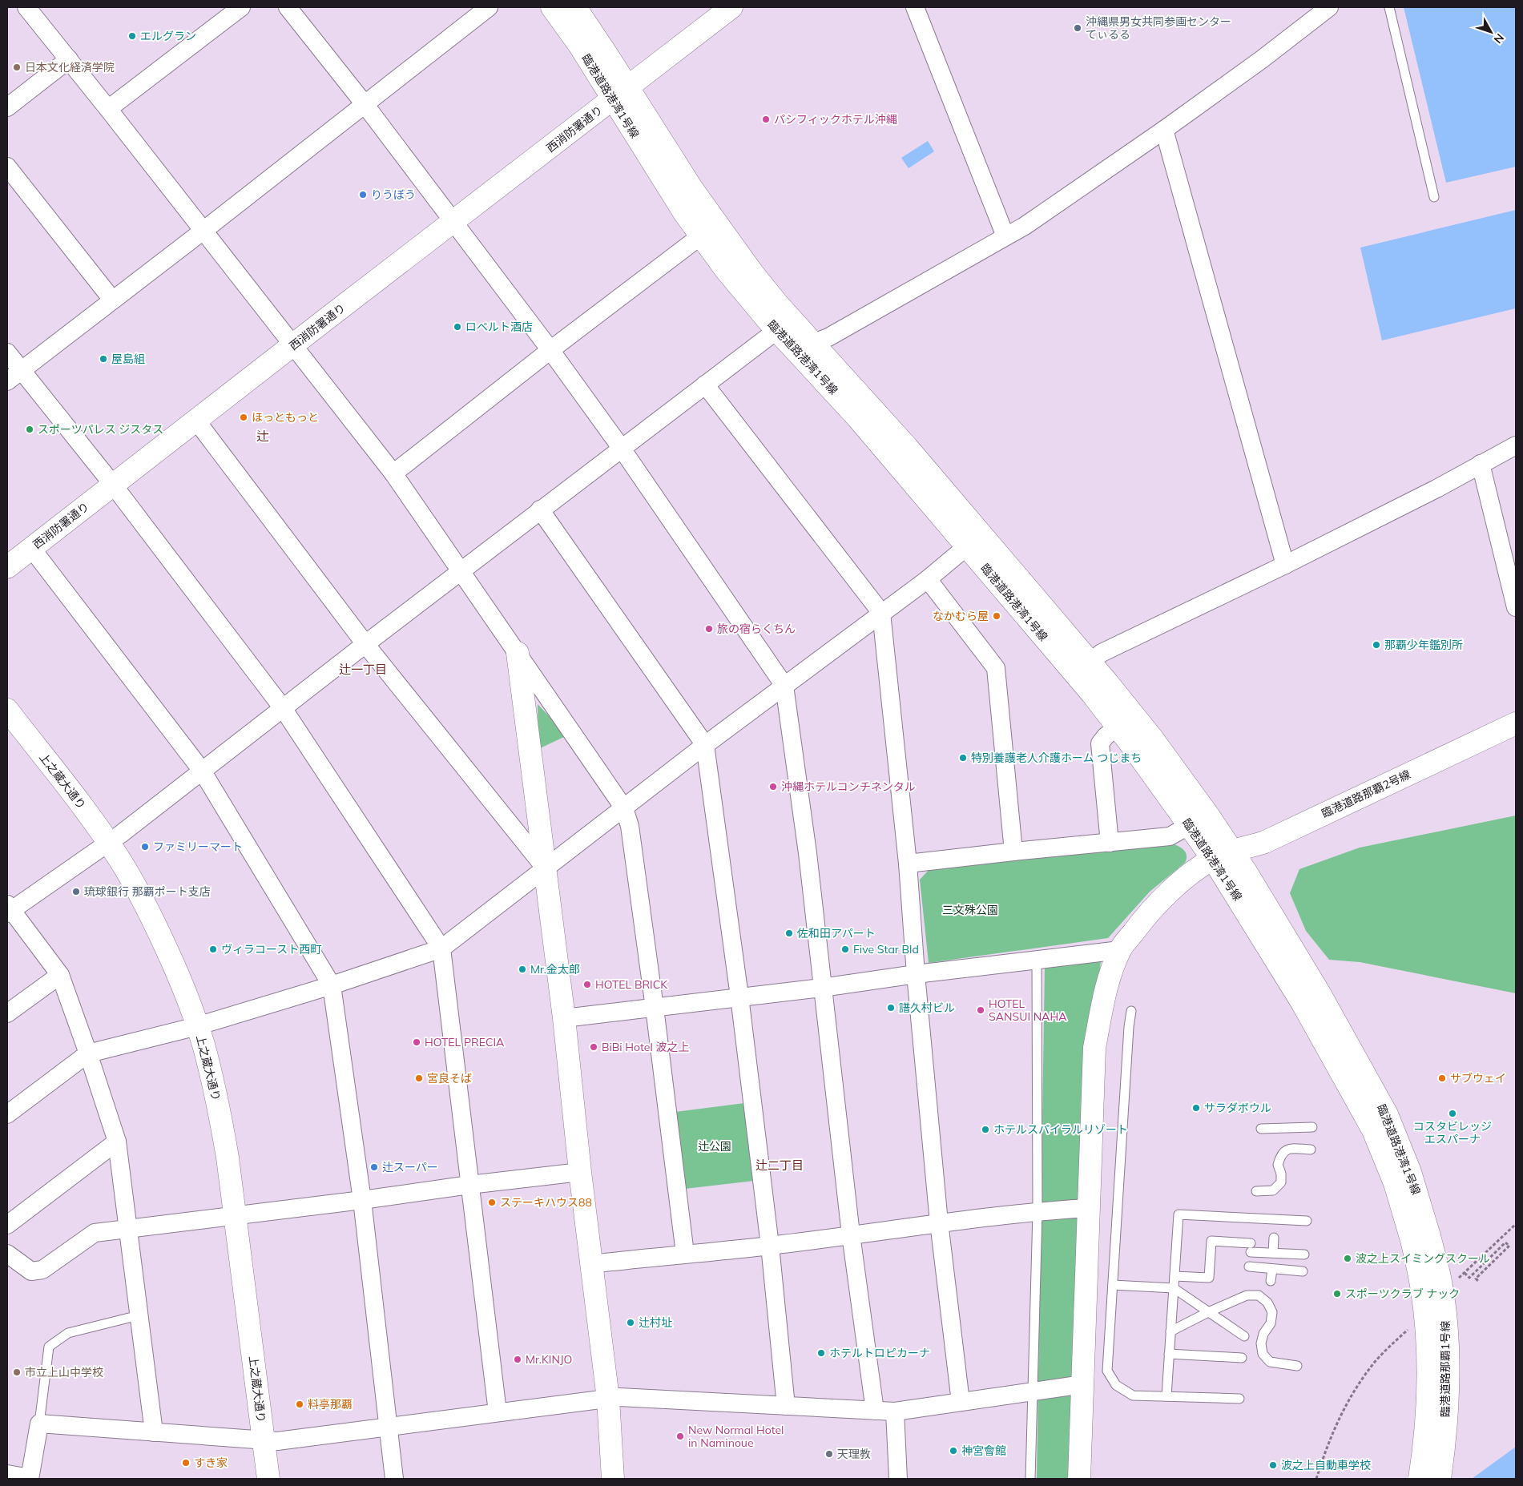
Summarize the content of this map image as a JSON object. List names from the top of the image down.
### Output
{
  "streets": {
    "street": [
      "臨港道路港湾1号線",
      "西消防署通り",
      "上之蔵大通り",
      "臨港道路那覇2号線",
      "臨港道路那覇1号線"
    ]
  },
  "crossings": [
    ["臨港道路港湾1号線", "西消防署通り"],
    ["臨港道路港湾1号線", "臨港道路那覇2号線"],
    ["臨港道路港湾1号線", "臨港道路那覇1号線"]
  ],
  "districts": ["辻", "辻一丁目", "辻二丁目"],
  "parks": ["三文殊公園", "辻公園"],
  "places": [
    "沖縄県男女共同参画センター てぃるる",
    "エルグラン",
    "日本文化経済学院",
    "パシフィックホテル沖縄",
    "りうぼう",
    "ロベルト酒店",
    "屋島組",
    "ほっともっと",
    "スポーツパレス ジスタス",
    "なかむら屋",
    "旅の宿らくちん",
    "那覇少年鑑別所",
    "特別養護老人介護ホーム つじまち",
    "沖縄ホテルコンチネンタル",
    "ファミリーマート",
    "琉球銀行 那覇ポート支店",
    "佐和田アパート",
    "ヴィラコースト西町",
    "Five Star Bld",
    "Mr.金太郎",
    "HOTEL BRICK",
    "譜久村ビル",
    "HOTEL SANSUI NAHA",
    "HOTEL PRECIA",
    "BiBi Hotel 波之上",
    "宮良そば",
    "サブウェイ",
    "サラダボウル",
    "コスタビレッジ エスパーナ",
    "ホテルスパイラルリゾート",
    "辻スーパー",
    "ステーキハウス88",
    "波之上スイミングスクール",
    "スポーツクラブ ナック",
    "辻村址",
    "ホテルトロピカーナ",
    "Mr.KINJO",
    "市立上山中学校",
    "料亭那覇",
    "New Normal Hotel in Naminoue",
    "神宮會館",
    "天理教",
    "すき家",
    "波之上自動車学校"
  ],
  "north": "bottom right"
}
